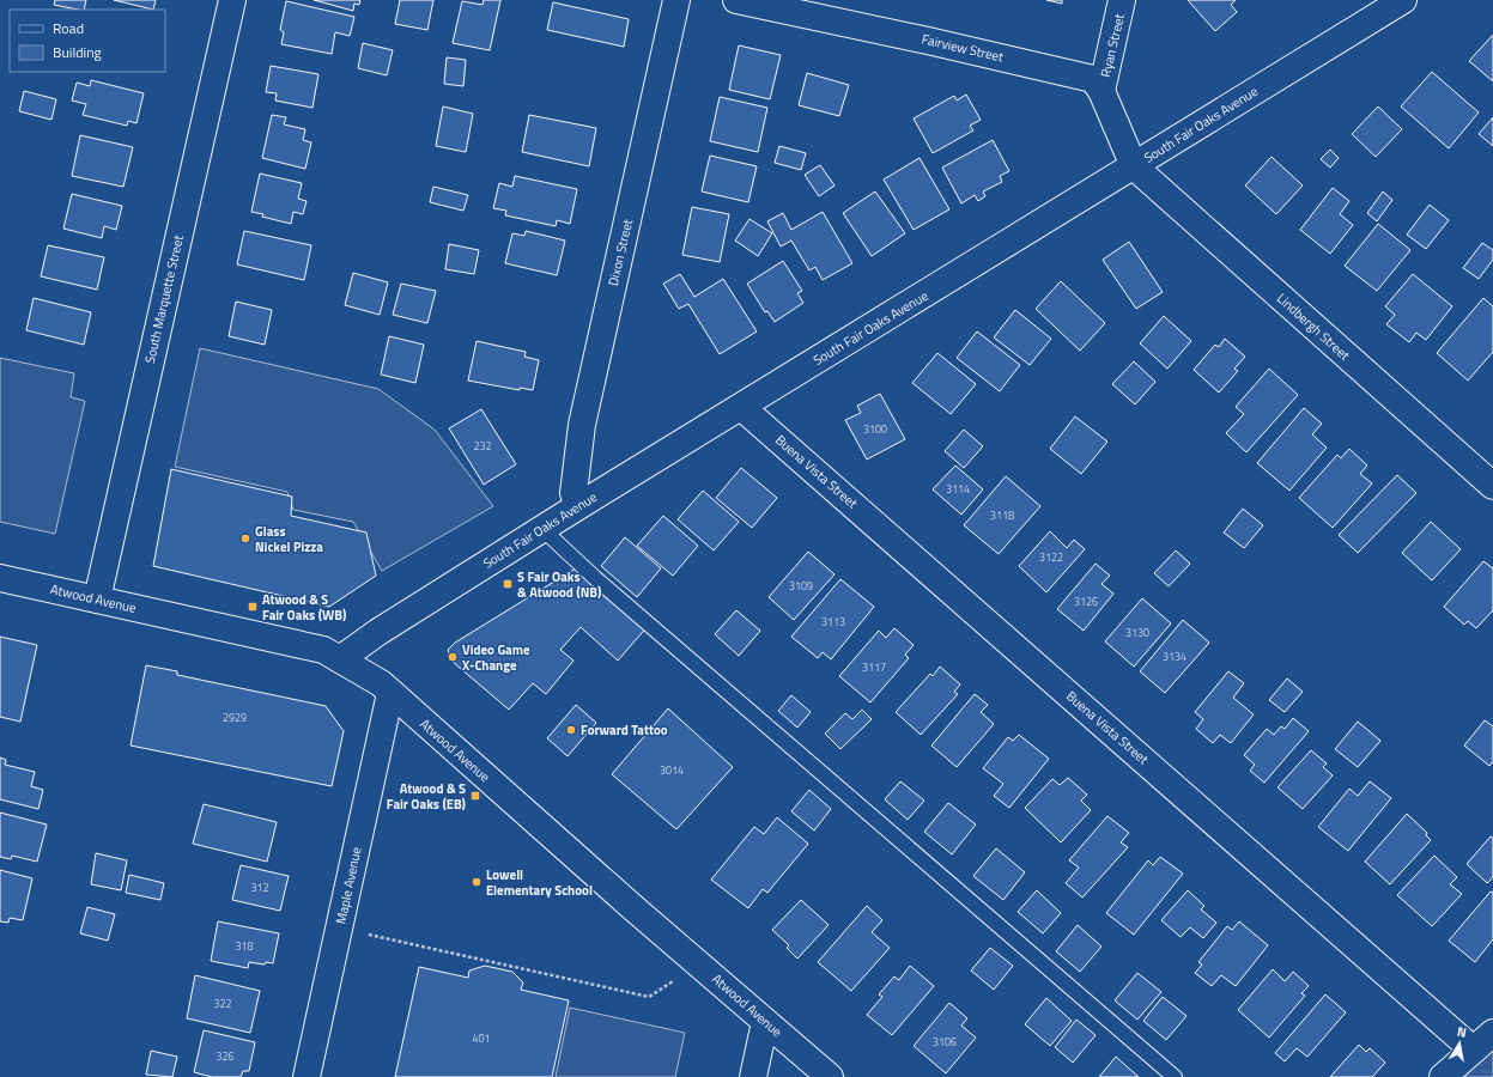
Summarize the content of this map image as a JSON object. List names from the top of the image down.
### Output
{
  "streets": {
    "street": [
      "Ryan Street",
      "Fairview Street",
      "South Fair Oaks Avenue",
      "Dixon Street",
      "South Marquette Street",
      "Lindbergh Street",
      "Buena Vista Street",
      "Atwood Avenue",
      "Maple Avenue"
    ]
  },
  "crossings": [
    ["Ryan Street", "Fairview Street"],
    ["Fairview Street", "South Fair Oaks Avenue"],
    ["Fairview Street", "Lindbergh Street"],
    ["South Fair Oaks Avenue", "Dixon Street"],
    ["South Fair Oaks Avenue", "Lindbergh Street"],
    ["South Fair Oaks Avenue", "Buena Vista Street"],
    ["South Fair Oaks Avenue", "Atwood Avenue"],
    ["South Marquette Street", "Atwood Avenue"],
    ["Atwood Avenue", "Maple Avenue"]
  ],
  "places": {
    "other": [
      "Glass Nickel Pizza",
      "Video Game X-Change",
      "Forward Tattoo",
      "Lowell Elementary School"
    ],
    "transit": ["S Fair Oaks & Atwood (NB)", "Atwood & S Fair Oaks (WB)", "Atwood & S Fair Oaks (EB)"]
  },
  "house_numbers": [
    "3100",
    "232",
    "3114",
    "3118",
    "3122",
    "3109",
    "3126",
    "3113",
    "3130",
    "3134",
    "3117",
    "2929",
    "3014",
    "312",
    "318",
    "322",
    "401",
    "3106",
    "326"
  ],
  "legend": ["Road", "Building"],
  "north": "top"
}
